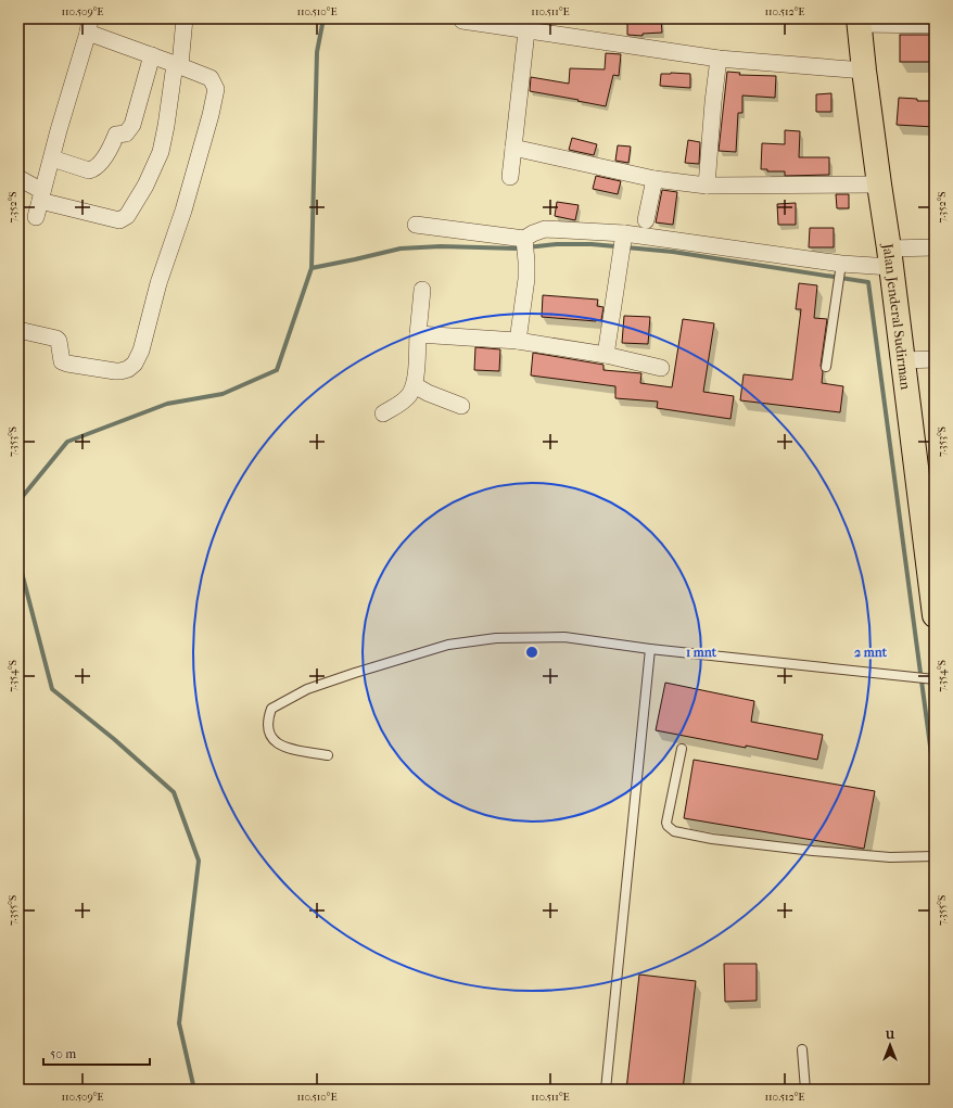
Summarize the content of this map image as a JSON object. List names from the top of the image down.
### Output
{
  "streets": {
    "main road": ["Jalan Jenderal Sudirman"]
  },
  "scale_bar": "50 m",
  "north": "top",
  "coordinates": [
    "110.509°E",
    "110.510°E",
    "110.511°E",
    "110.512°E",
    "7.352°S",
    "7.353°S",
    "7.354°S",
    "7.355°S"
  ],
  "rings": ["1 mnt", "2 mnt"]
}
